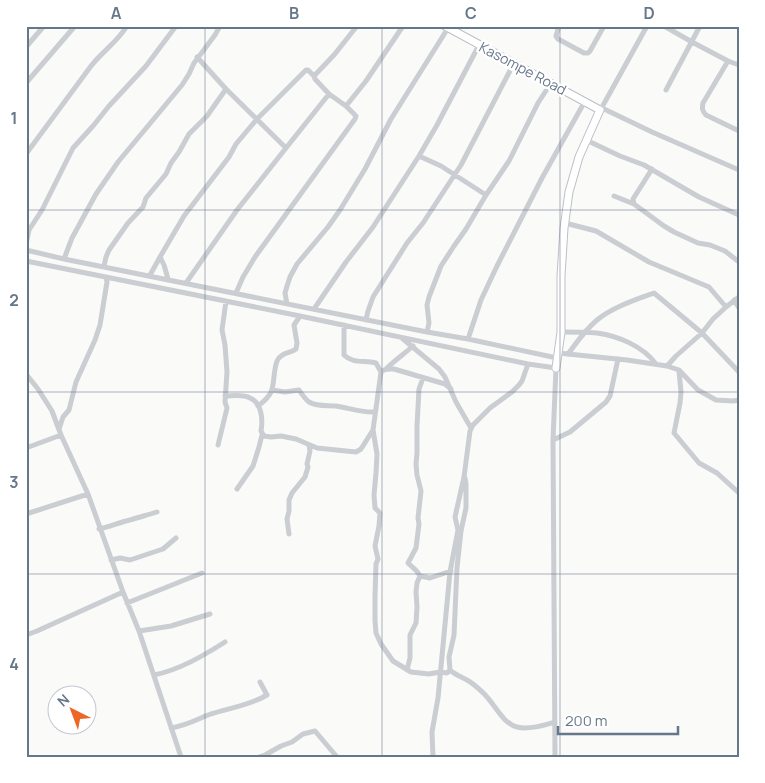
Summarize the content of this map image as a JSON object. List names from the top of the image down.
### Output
{
  "streets": {
    "street": ["Kasompe Road"]
  },
  "scale_bar": "200 m",
  "north": "top left",
  "grid": {
    "columns": [
      "A",
      "B",
      "C",
      "D"
    ],
    "rows": [
      "1",
      "2",
      "3",
      "4"
    ]
  }
}
